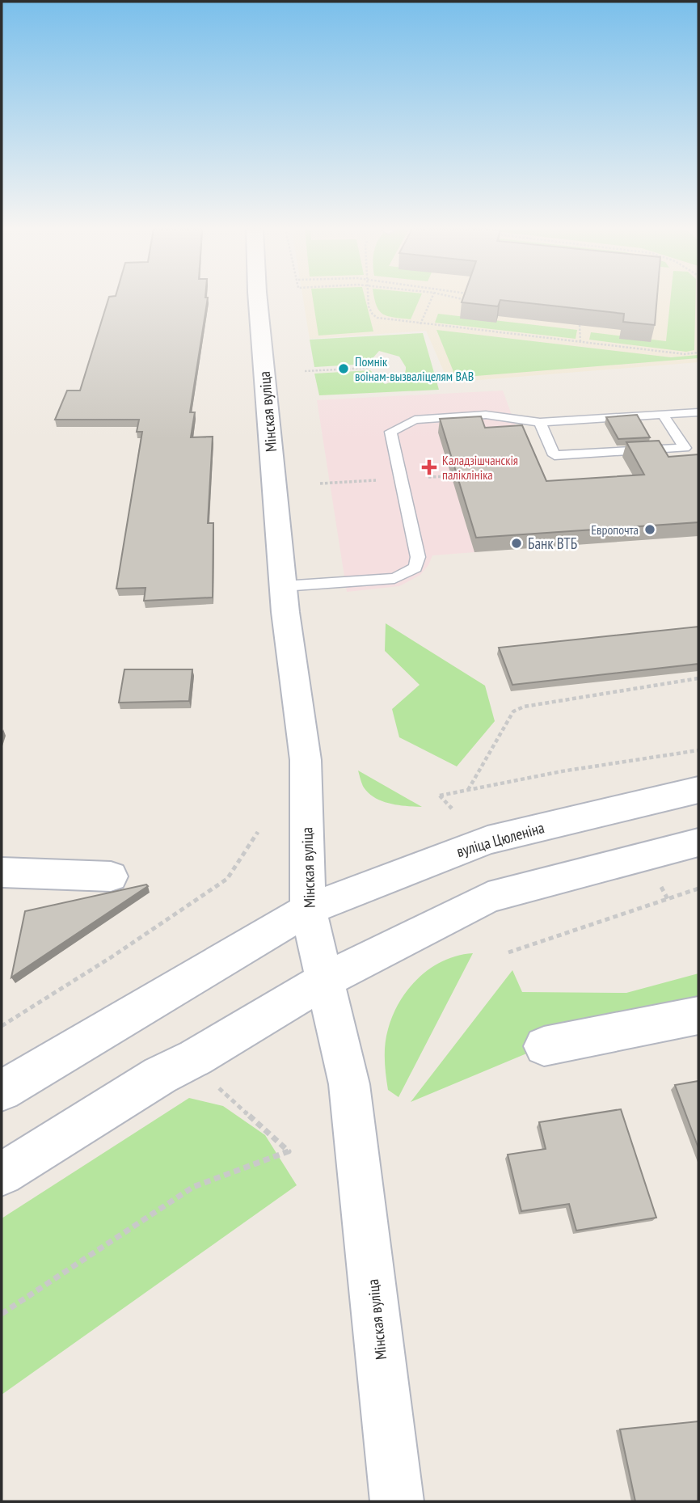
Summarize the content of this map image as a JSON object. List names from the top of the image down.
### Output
{
  "streets": {
    "street": ["Мінская вуліца", "вуліца Цюленіна"]
  },
  "crossings": [
    ["Мінская вуліца", "вуліца Цюленіна"]
  ],
  "places": {
    "other": ["Помнік воінам-вызваліцелям ВАВ", "Европочта", "Банк ВТБ"],
    "health": ["Каладзішчанскія паліклініка"]
  }
}
